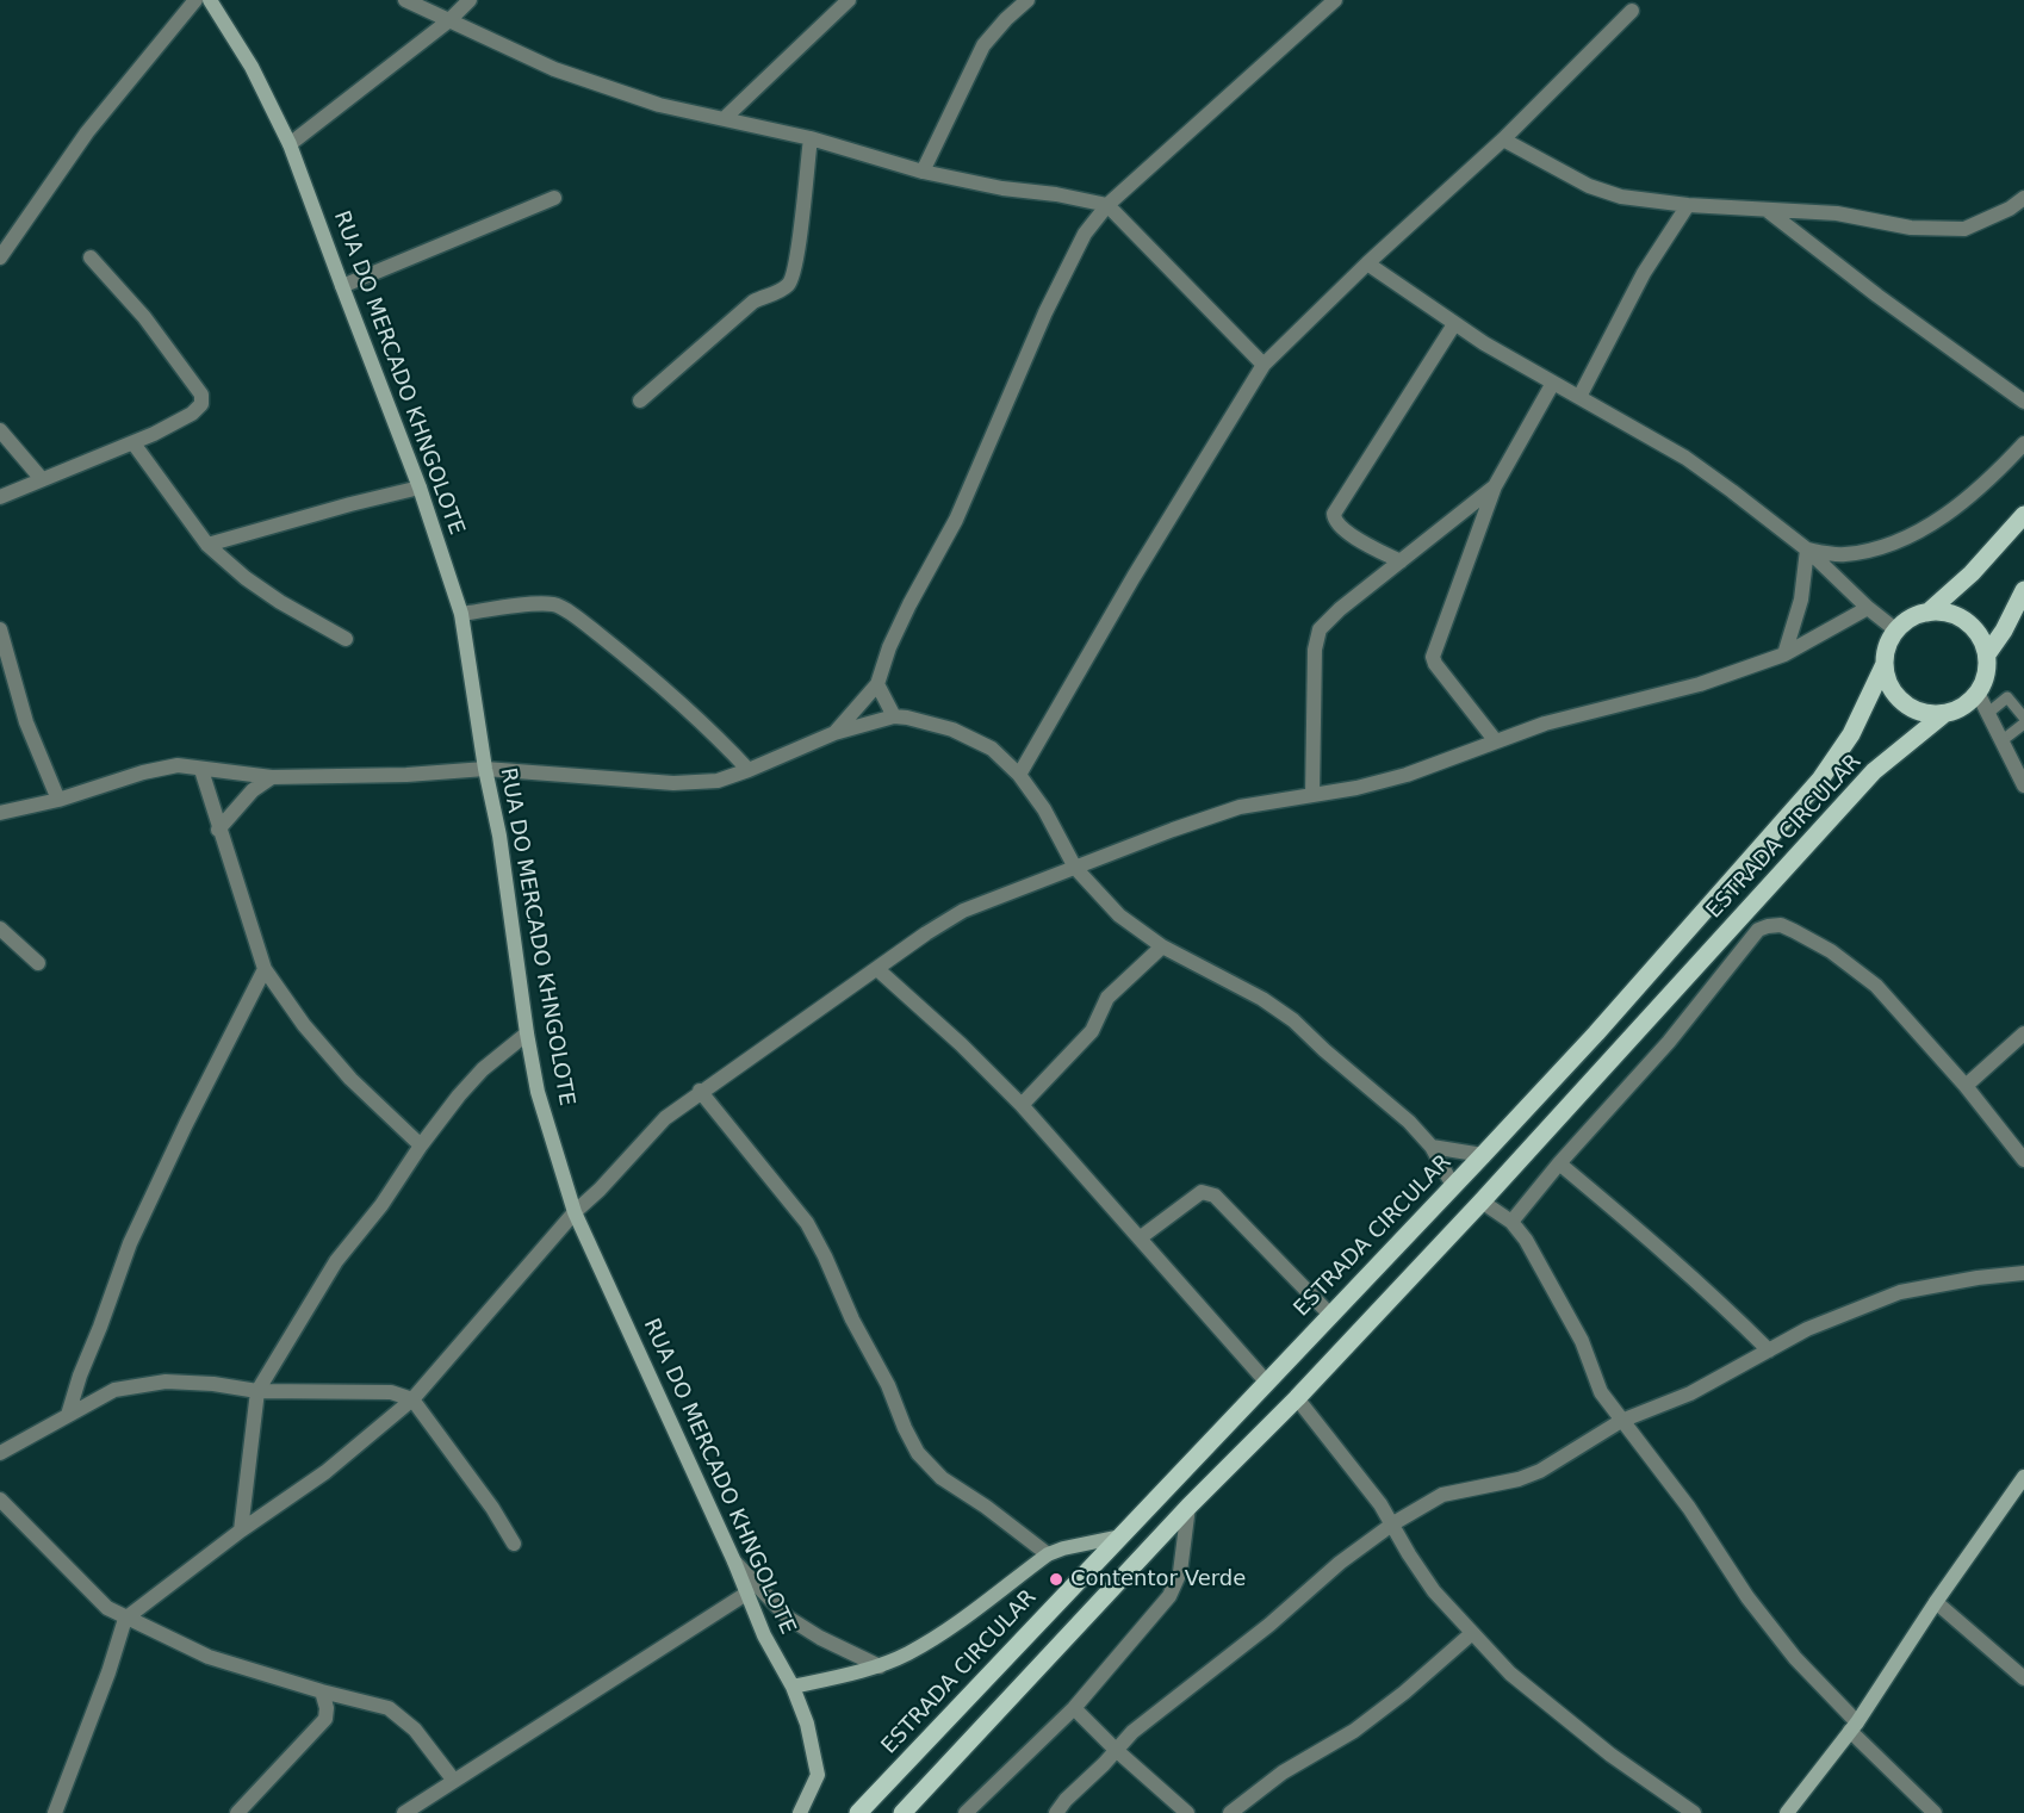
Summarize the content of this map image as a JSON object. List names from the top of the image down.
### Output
{
  "streets": {
    "main road": ["ESTRADA CIRCULAR"],
    "street": ["RUA DO MERCADO KHNGOLOTE"]
  },
  "places": ["Contentor Verde"]
}
